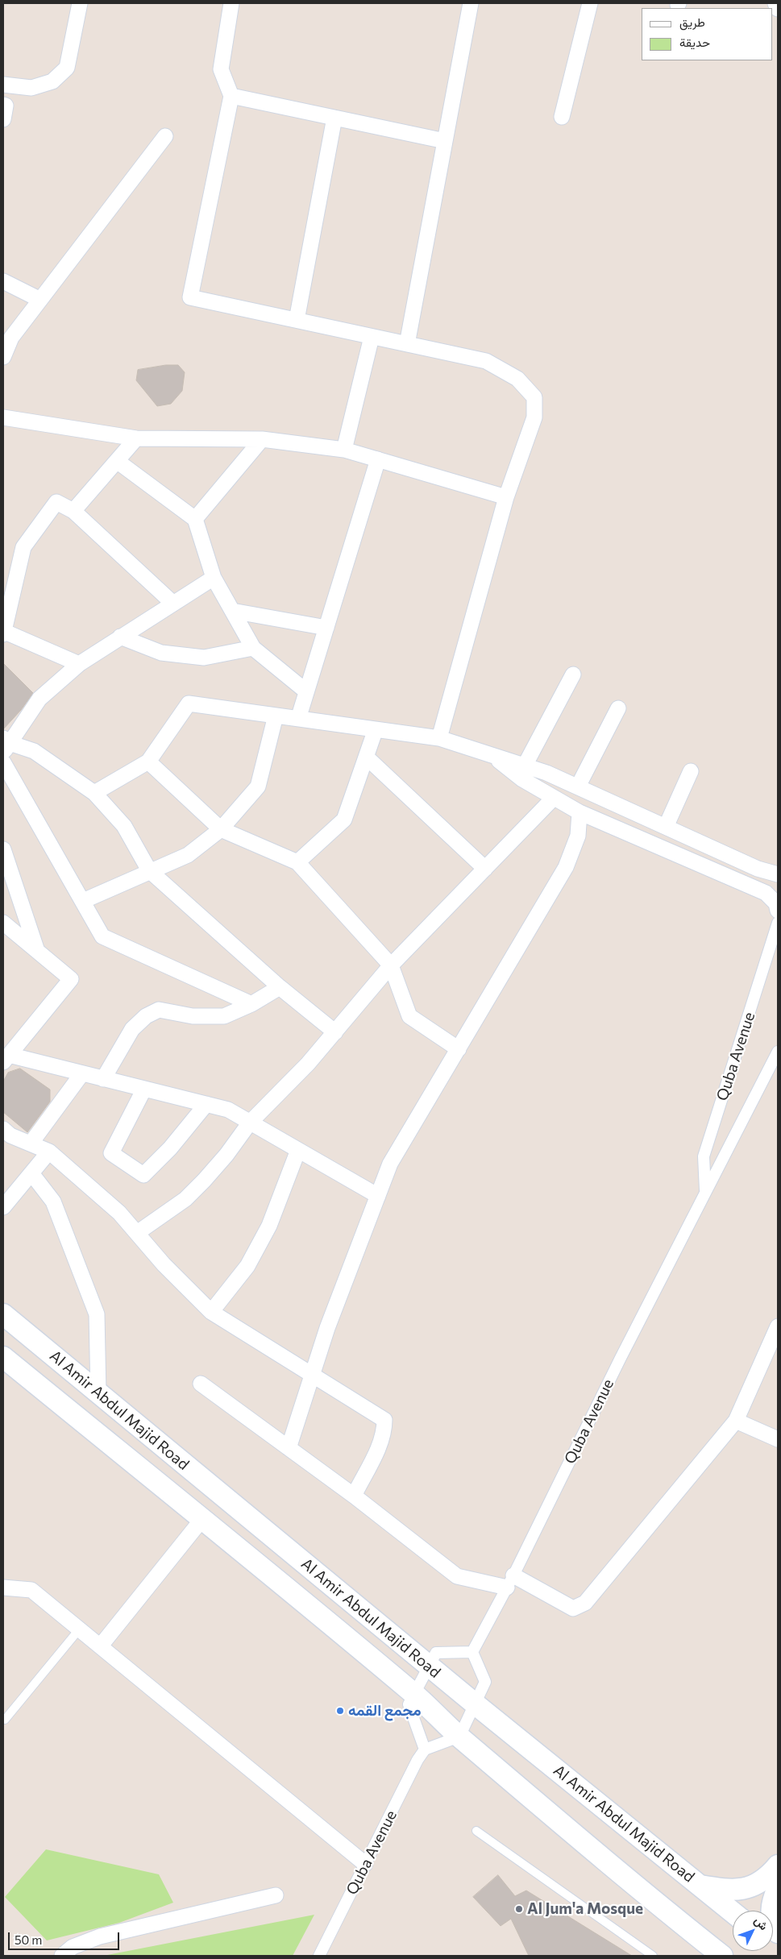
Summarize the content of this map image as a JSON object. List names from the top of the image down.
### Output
{
  "streets": {
    "main road": ["Al Amir Abdul Majid Road"],
    "street": ["Quba Avenue"]
  },
  "places": ["مجمع القمه", "Al Jum'a Mosque"],
  "legend": ["طريق", "حديقة"],
  "scale_bar": "50 m",
  "north": "top right"
}
